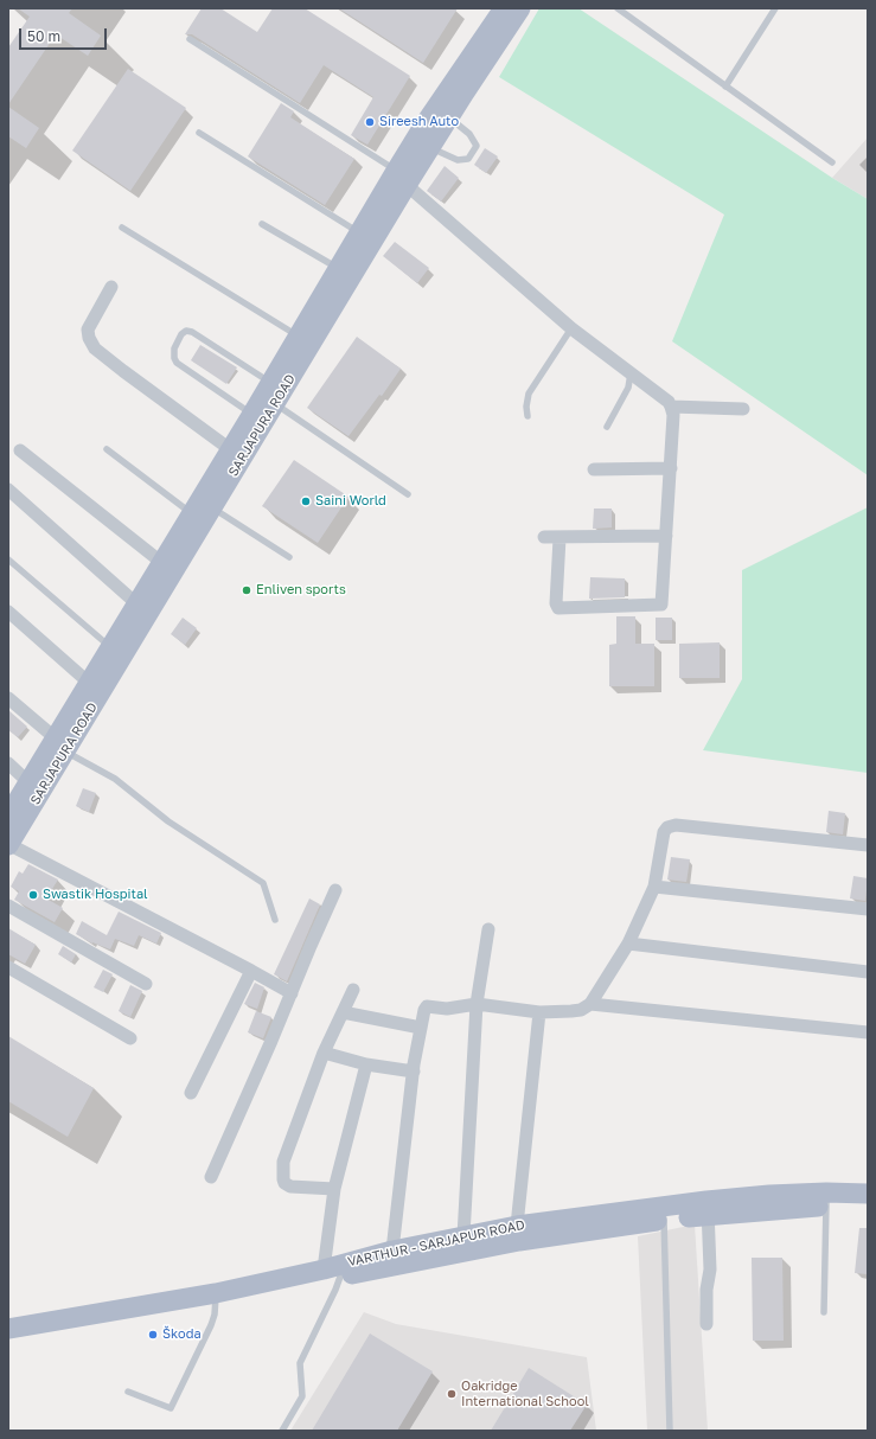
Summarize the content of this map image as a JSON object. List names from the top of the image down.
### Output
{
  "streets": {
    "main road": ["SARJAPURA ROAD", "VARTHUR - SARJAPUR ROAD"]
  },
  "places": [
    "Sireesh Auto",
    "Saini World",
    "Enliven sports",
    "Swastik Hospital",
    "Škoda",
    "Oakridge International School"
  ],
  "scale_bar": "50 m"
}
